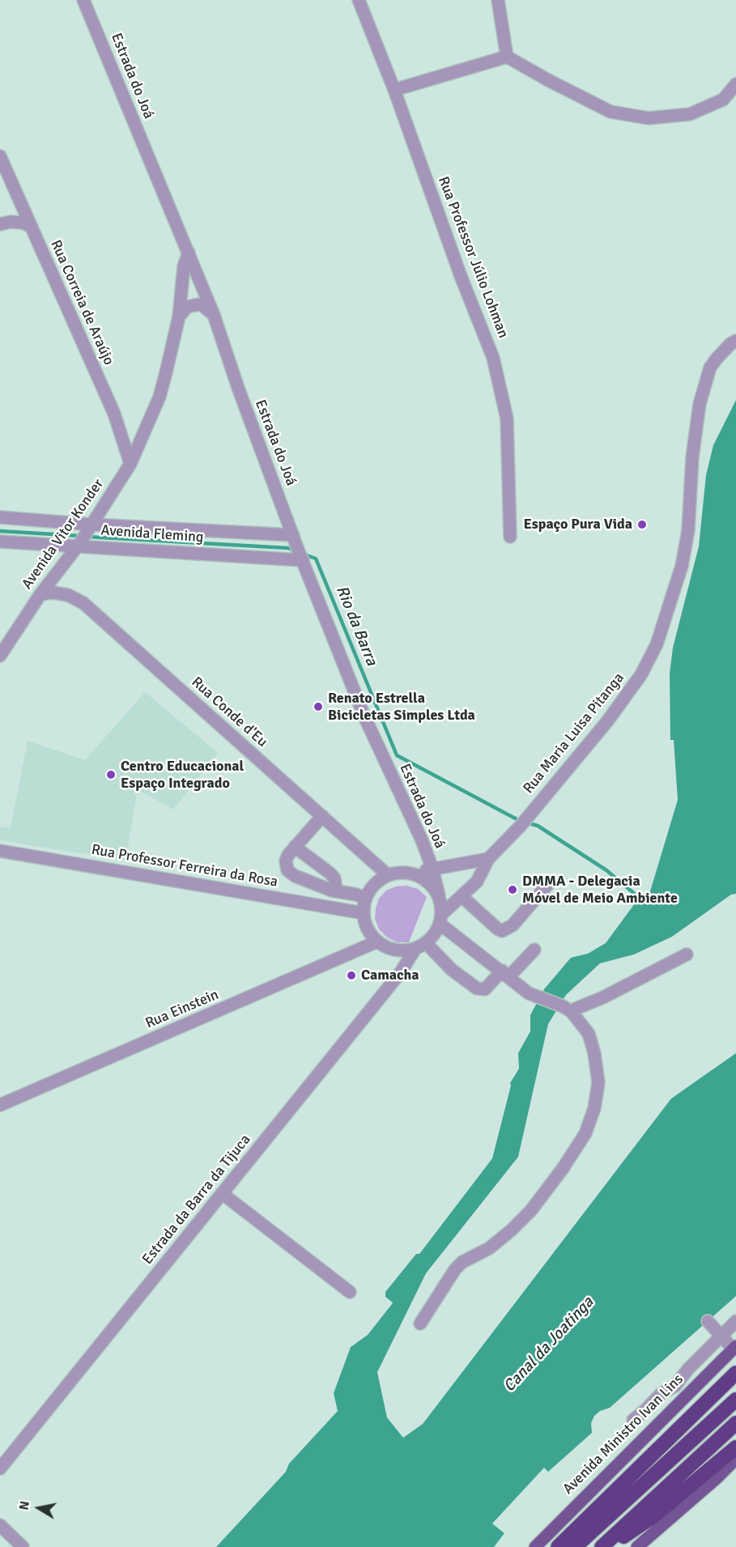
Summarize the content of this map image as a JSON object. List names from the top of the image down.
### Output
{
  "streets": {
    "main road": ["Avenida Ministro Ivan Lins"],
    "street": [
      "Estrada do Joá",
      "Rua Professor Júlio Lohman",
      "Rua Correia de Araújo",
      "Avenida Vitor Konder",
      "Avenida Fleming",
      "Rua Conde d'Eu",
      "Rua Maria Luisa Pitanga",
      "Rua Professor Ferreira da Rosa",
      "Rua Einstein",
      "Estrada da Barra da Tijuca"
    ]
  },
  "crossings": [
    ["Estrada do Joá", "Avenida Vitor Konder"],
    ["Estrada do Joá", "Avenida Fleming"],
    ["Estrada do Joá", "Rua Conde d'Eu"],
    ["Estrada do Joá", "Rua Maria Luisa Pitanga"],
    ["Estrada do Joá", "Rua Professor Ferreira da Rosa"],
    ["Estrada do Joá", "Rua Einstein"],
    ["Estrada do Joá", "Estrada da Barra da Tijuca"],
    ["Rua Correia de Araújo", "Avenida Vitor Konder"],
    ["Avenida Vitor Konder", "Avenida Fleming"],
    ["Avenida Vitor Konder", "Rua Conde d'Eu"],
    ["Rua Conde d'Eu", "Rua Maria Luisa Pitanga"],
    ["Rua Conde d'Eu", "Rua Professor Ferreira da Rosa"],
    ["Rua Conde d'Eu", "Rua Einstein"],
    ["Rua Conde d'Eu", "Estrada da Barra da Tijuca"],
    ["Rua Maria Luisa Pitanga", "Rua Professor Ferreira da Rosa"],
    ["Rua Maria Luisa Pitanga", "Rua Einstein"],
    ["Rua Maria Luisa Pitanga", "Estrada da Barra da Tijuca"],
    ["Rua Professor Ferreira da Rosa", "Rua Einstein"],
    ["Rua Professor Ferreira da Rosa", "Estrada da Barra da Tijuca"],
    ["Rua Einstein", "Estrada da Barra da Tijuca"]
  ],
  "water": ["Rio da Barra", "Canal da Joatinga"],
  "places": [
    "Espaço Pura Vida",
    "Renato Estrella Bicicletas Simples Ltda",
    "Centro Educacional Espaço Integrado",
    "DMMA - Delegacia Móvel de Meio Ambiente",
    "Camacha"
  ],
  "north": "left"
}
